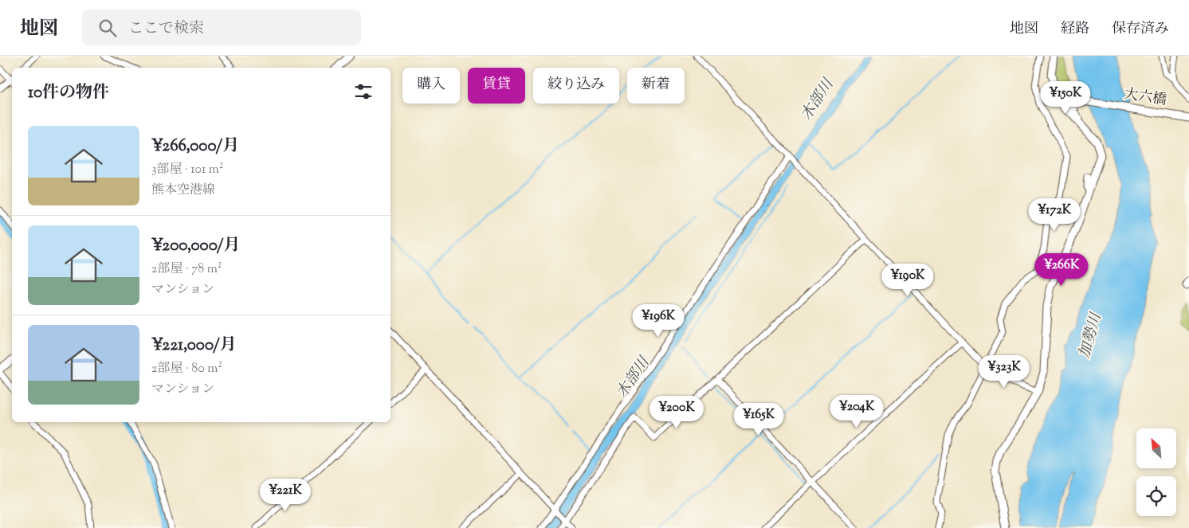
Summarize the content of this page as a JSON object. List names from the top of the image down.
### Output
{
  "streets": {
    "main road": ["大六橋"]
  },
  "water": ["木部川", "加勢川"],
  "north": "top left",
  "page": {
    "header": "地図",
    "search": "ここで検索",
    "nav": ["地図", "経路", "保存済み"],
    "chip": [
      "購入",
      "賃貸",
      "絞り込み",
      "新着"
    ],
    "heading": "10件の物件",
    "price": [
      "¥150K",
      "¥172K",
      "¥266K",
      "¥190K",
      "¥196K",
      "¥323K",
      "¥204K",
      "¥200K",
      "¥165K",
      "¥221K"
    ],
    "list": [
      {
        "name": "¥266,000/月",
        "note": "3部屋 · 101 m² · 熊本空港線"
      },
      {
        "name": "¥200,000/月",
        "note": "2部屋 · 78 m² · マンション"
      },
      {
        "name": "¥221,000/月",
        "note": "2部屋 · 80 m² · マンション"
      }
    ]
  }
}
